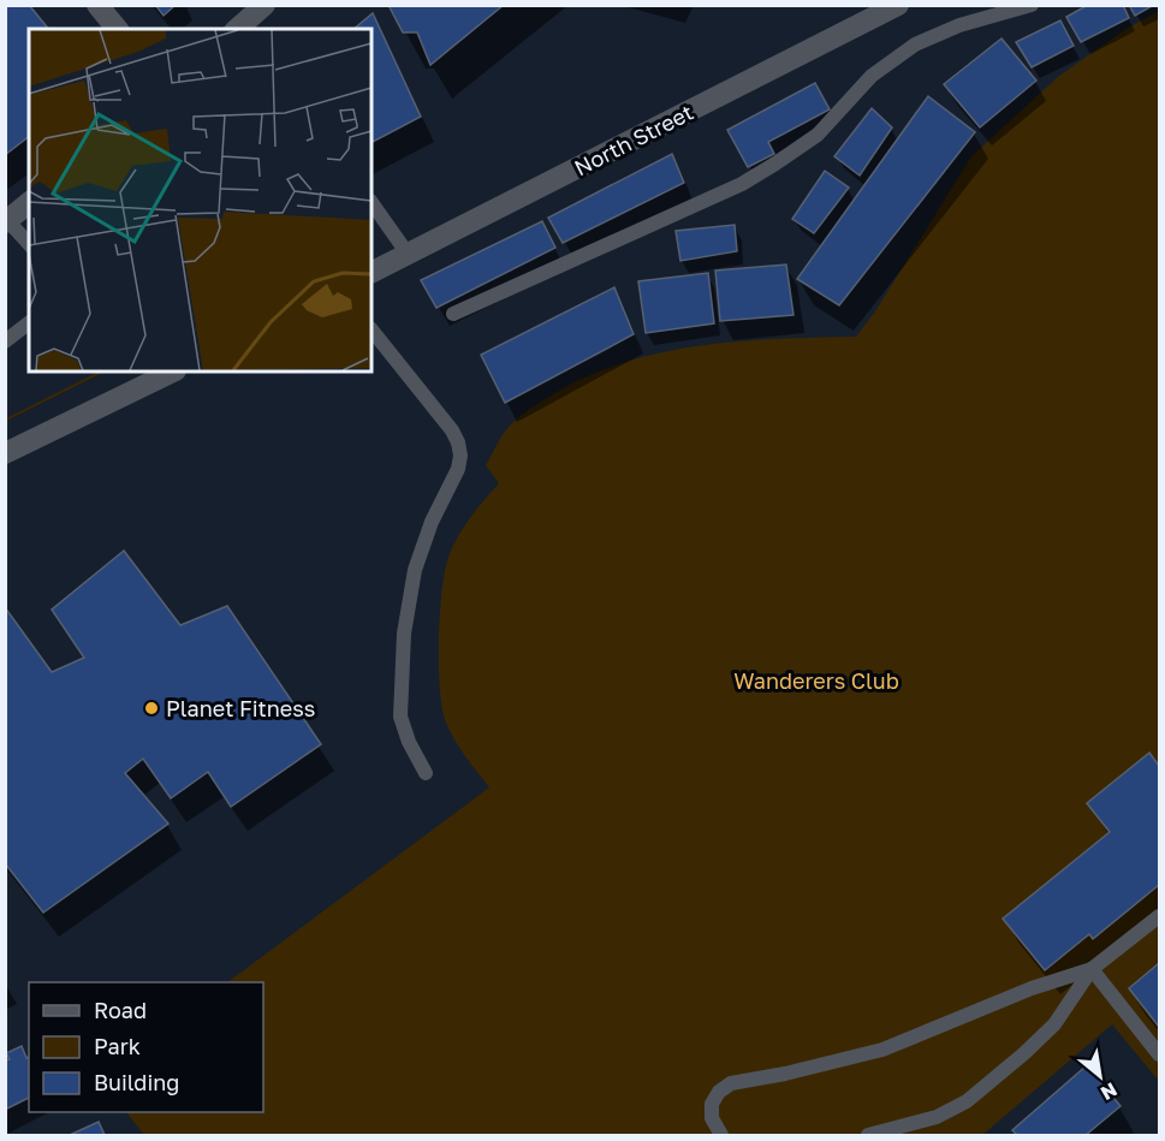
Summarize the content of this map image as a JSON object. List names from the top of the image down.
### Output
{
  "streets": {
    "street": ["North Street"]
  },
  "parks": ["Wanderers Club"],
  "places": ["Planet Fitness"],
  "legend": ["Road", "Park", "Building"],
  "north": "bottom right"
}
